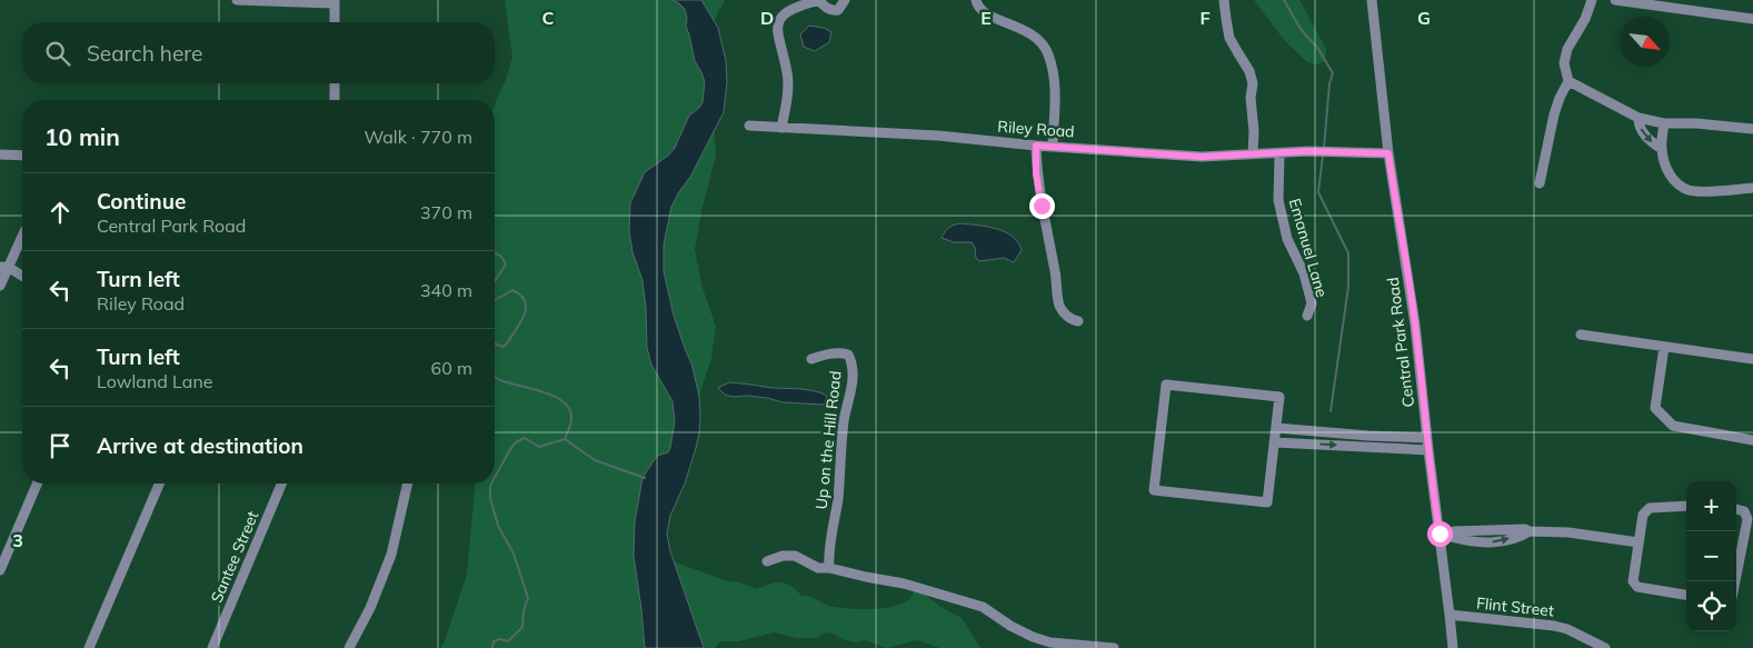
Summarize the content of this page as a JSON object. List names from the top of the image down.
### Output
{
  "streets": {
    "street": [
      "Riley Road",
      "Emanuel Lane",
      "Central Park Road",
      "Up on the Hill Road",
      "Santee Street",
      "Flint Street"
    ]
  },
  "crossings": [
    ["Riley Road", "Emanuel Lane"],
    ["Riley Road", "Central Park Road"],
    ["Central Park Road", "Flint Street"]
  ],
  "north": "bottom right",
  "page": {
    "search": "Search here",
    "heading": ["10 min", "Walk · 770 m"],
    "list": [
      ["Continue", "Central Park Road", "370 m"],
      ["Turn left", "Riley Road", "340 m"],
      ["Turn left", "Lowland Lane", "60 m"],
      "Arrive at destination"
    ],
    "map_buttons": ["+", "−"]
  },
  "grid": {
    "columns": [
      "C",
      "D",
      "E",
      "F",
      "G"
    ],
    "rows": ["3"]
  }
}
